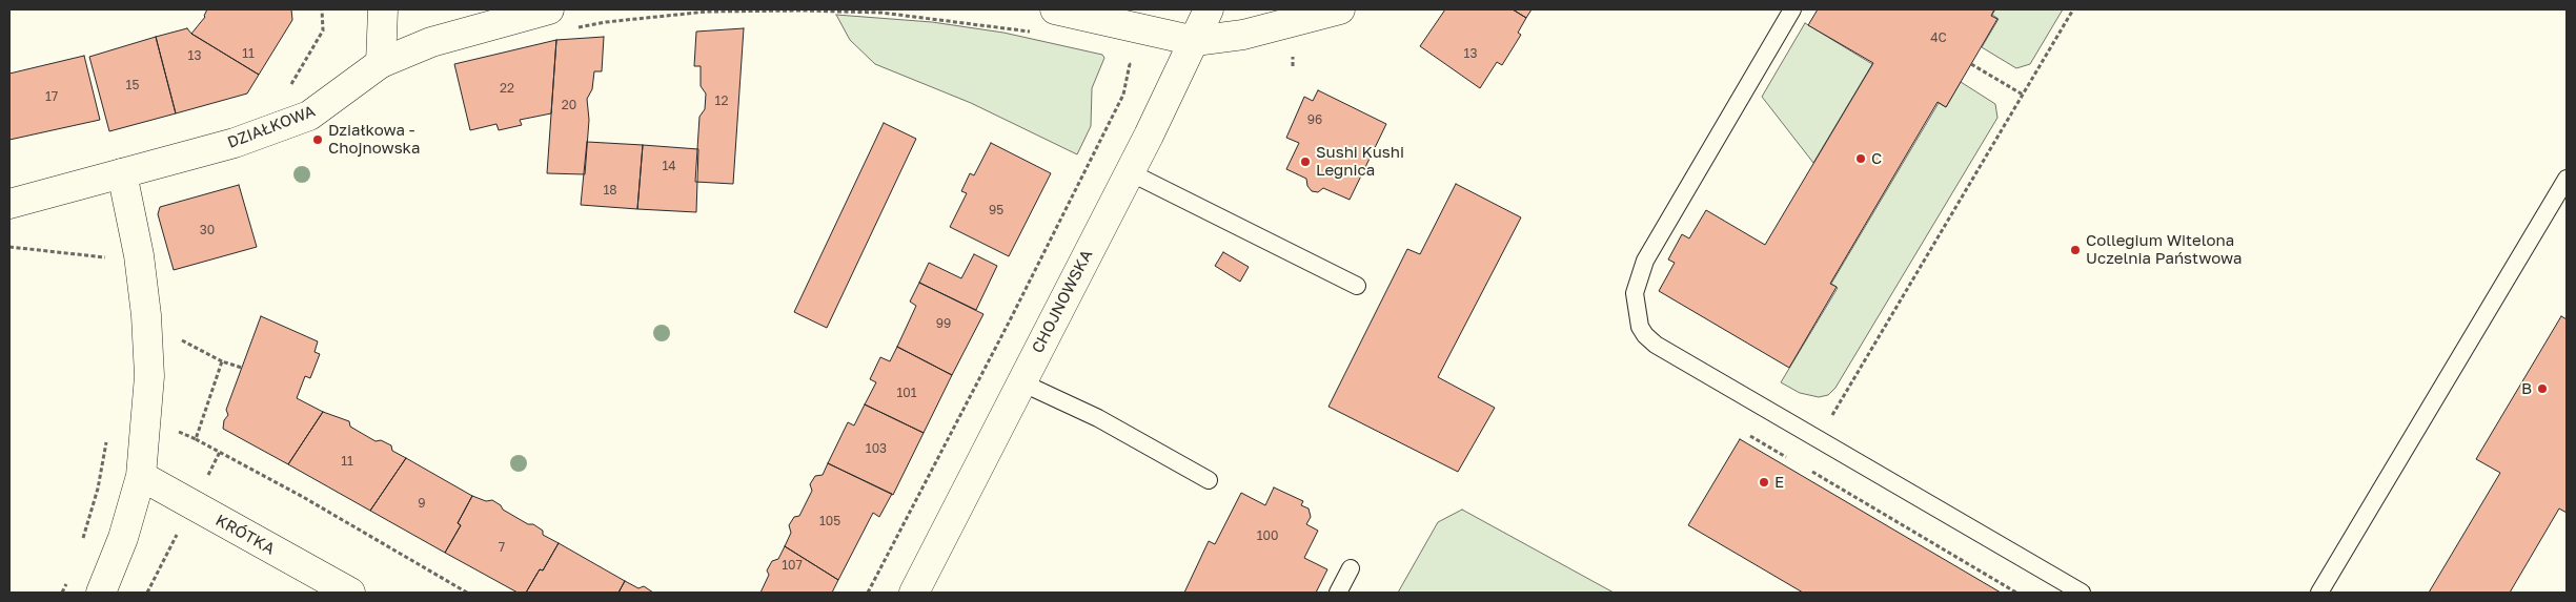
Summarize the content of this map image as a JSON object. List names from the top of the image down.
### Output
{
  "streets": {
    "street": ["DZIAŁKOWA", "CHOJNOWSKA", "KRÓTKA"]
  },
  "places": [
    "Działkowa - Chojnowska",
    "C",
    "Sushi Kushi Legnica",
    "Collegium Witelona Uczelnia Państwowa",
    "B",
    "E"
  ],
  "house_numbers": [
    "4C",
    "11",
    "13",
    "13",
    "15",
    "22",
    "17",
    "12",
    "20",
    "96",
    "14",
    "18",
    "95",
    "30",
    "99",
    "101",
    "103",
    "11",
    "9",
    "105",
    "100",
    "7",
    "107"
  ]
}
